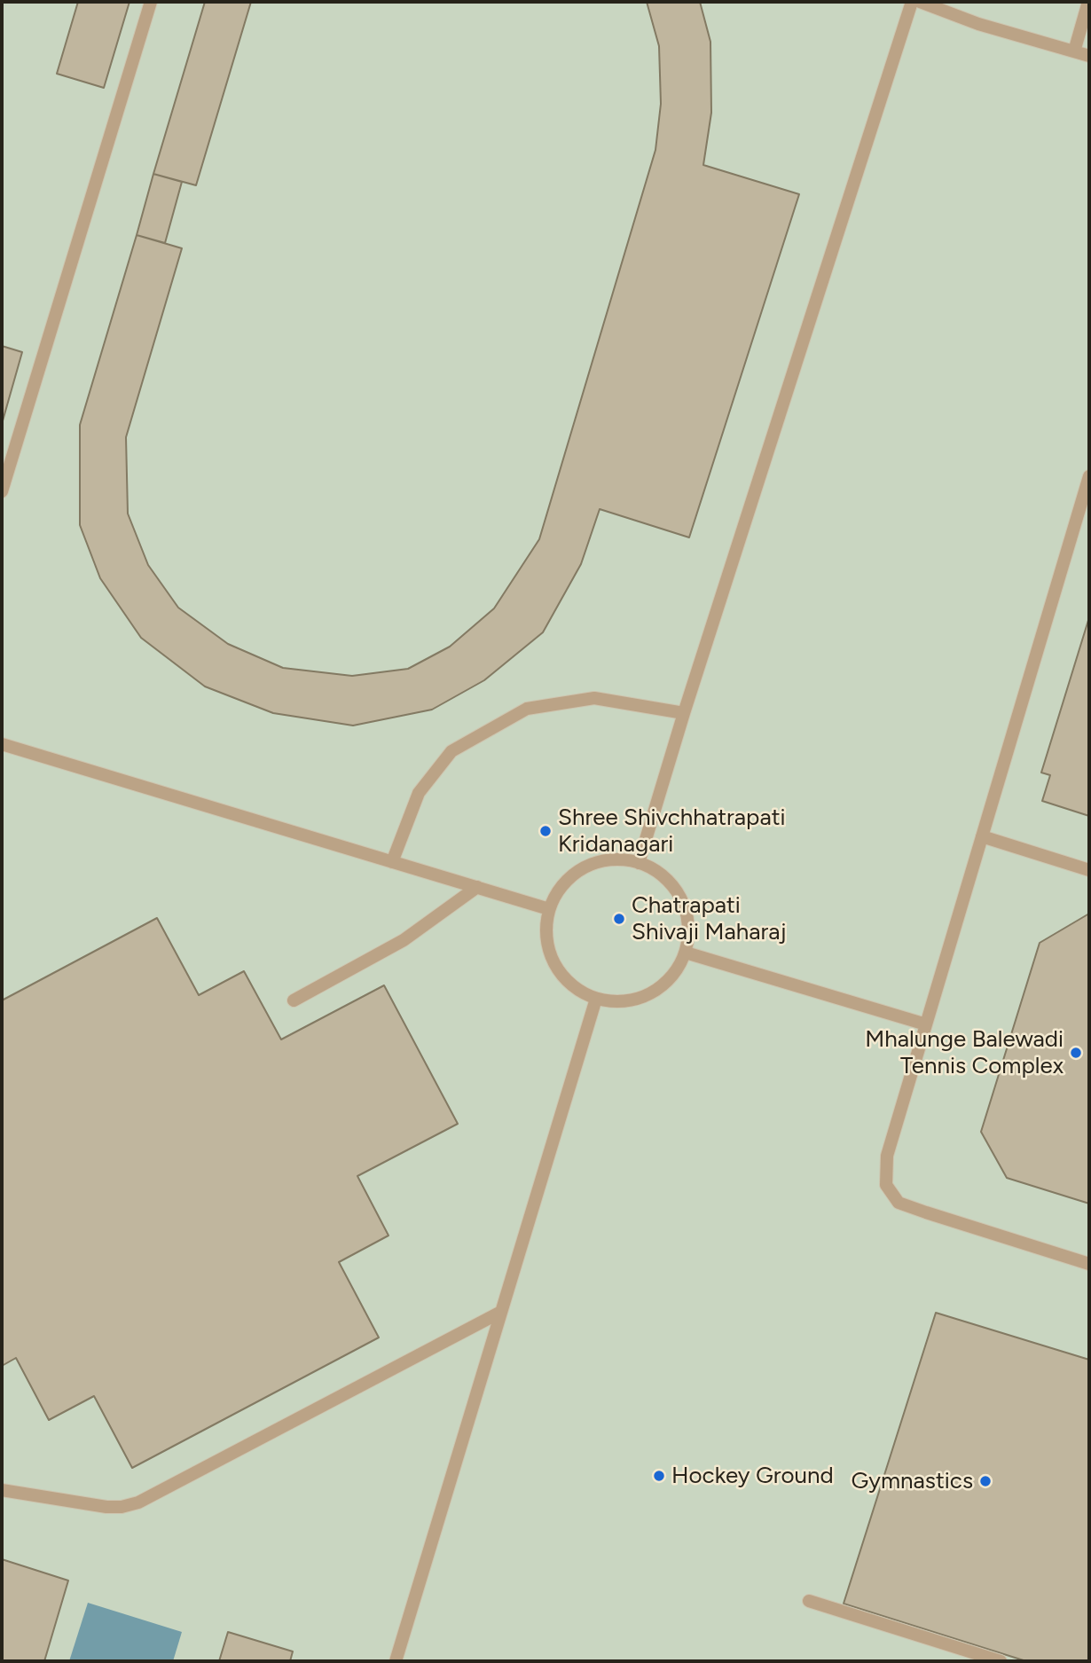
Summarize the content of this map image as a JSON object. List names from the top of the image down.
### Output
{
  "places": [
    "Shree Shivchhatrapati Kridanagari",
    "Chatrapati Shivaji Maharaj",
    "Mhalunge Balewadi Tennis Complex",
    "Hockey Ground",
    "Gymnastics"
  ]
}
